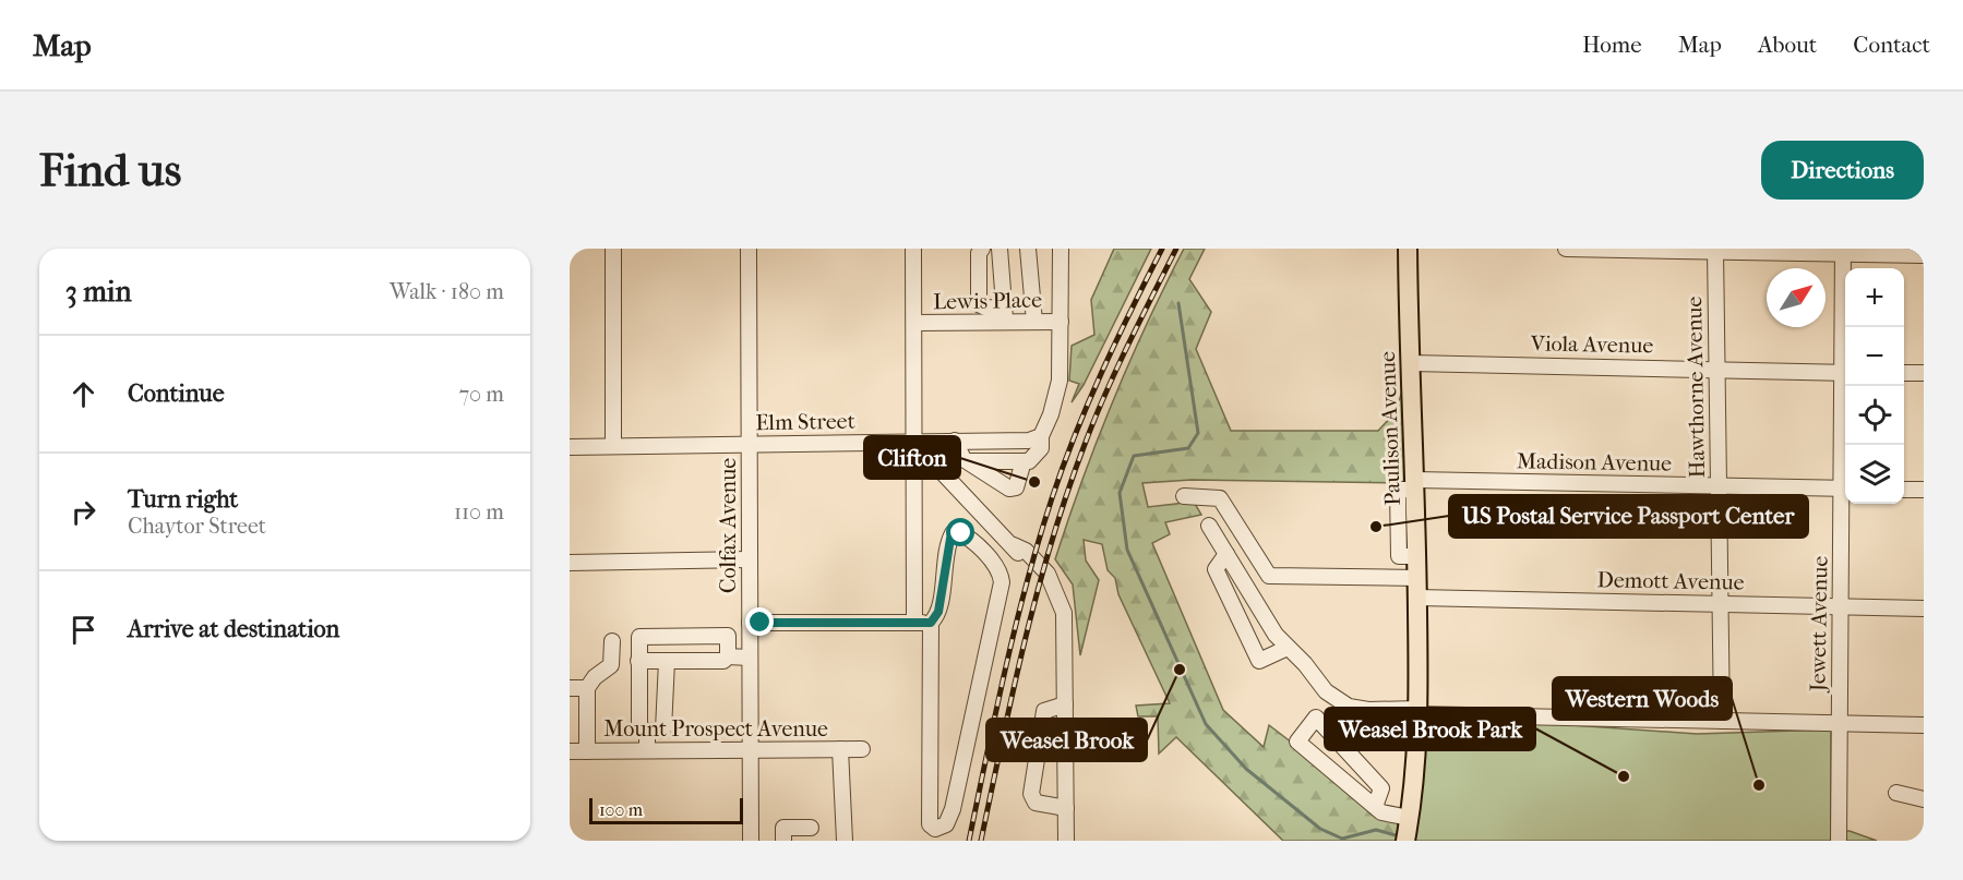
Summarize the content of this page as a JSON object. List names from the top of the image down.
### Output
{
  "streets": {
    "main road": ["Paulison Avenue"],
    "street": [
      "Lewis Place",
      "Viola Avenue",
      "Hawthorne Avenue",
      "Elm Street",
      "Madison Avenue",
      "Colfax Avenue",
      "Demott Avenue",
      "Jewett Avenue",
      "Mount Prospect Avenue"
    ]
  },
  "crossings": [
    ["Viola Avenue", "Hawthorne Avenue"],
    ["Viola Avenue", "Paulison Avenue"],
    ["Hawthorne Avenue", "Madison Avenue"],
    ["Hawthorne Avenue", "Demott Avenue"],
    ["Elm Street", "Colfax Avenue"],
    ["Paulison Avenue", "Madison Avenue"],
    ["Paulison Avenue", "Demott Avenue"],
    ["Colfax Avenue", "Mount Prospect Avenue"],
    ["Demott Avenue", "Jewett Avenue"]
  ],
  "places": [
    "Clifton",
    "US Postal Service Passport Center",
    "Weasel Brook",
    "Weasel Brook Park",
    "Western Woods"
  ],
  "scale_bar": "100 m",
  "north": "top right",
  "page": {
    "header": "Map",
    "nav": [
      "Home",
      "Map",
      "About",
      "Contact"
    ],
    "buttons": "Directions",
    "title": "Find us",
    "heading": ["3 min", "Walk · 180 m"],
    "map_buttons": ["+", "−"],
    "list": [
      ["Continue", "70 m"],
      ["Turn right", "Chaytor Street", "110 m"],
      "Arrive at destination"
    ],
    "scale": "100 m"
  }
}
